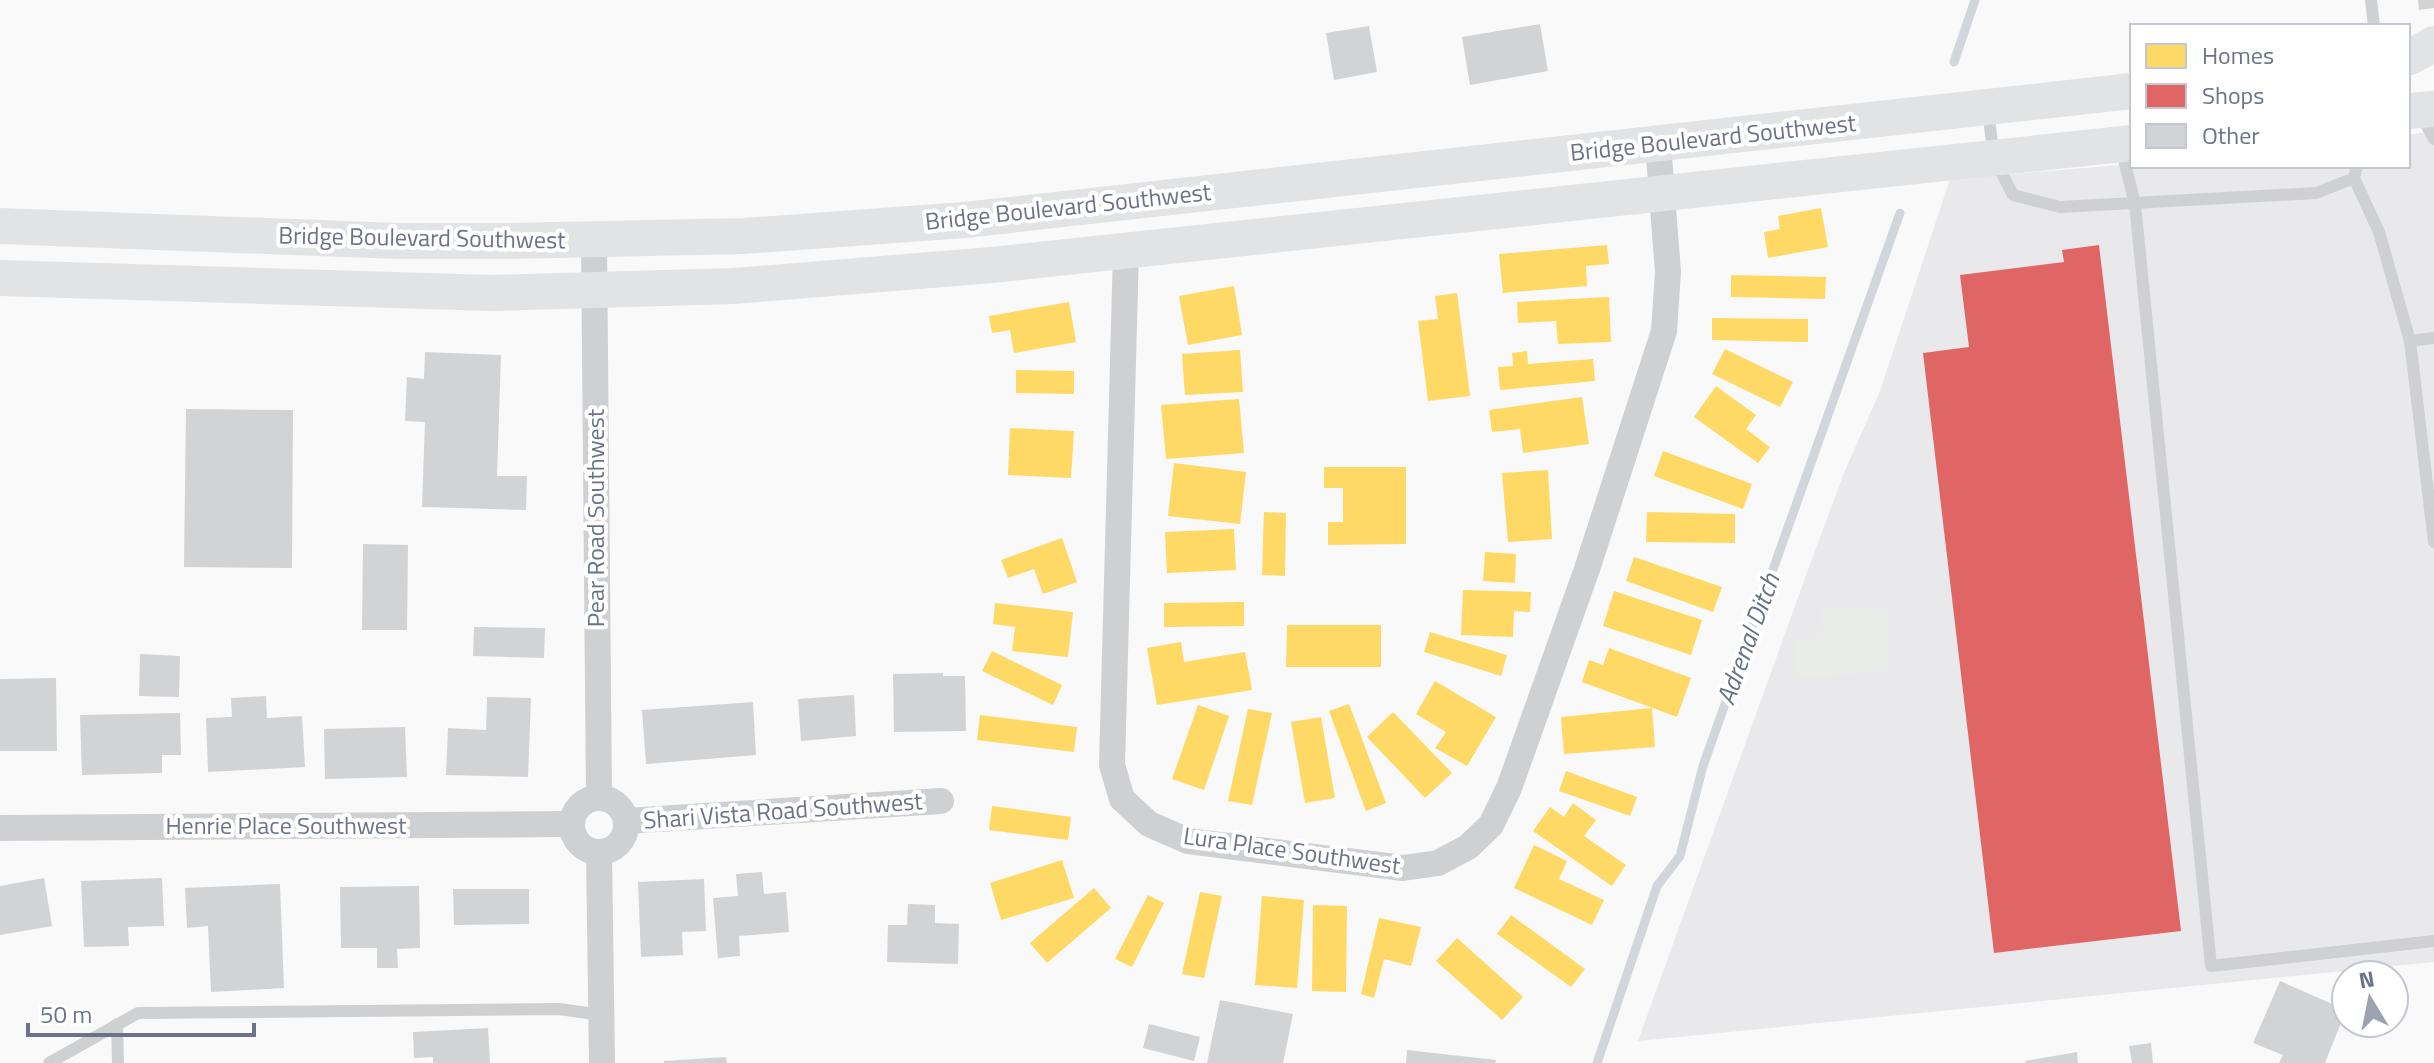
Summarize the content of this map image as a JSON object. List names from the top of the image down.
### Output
{
  "streets": {
    "main road": ["Bridge Boulevard Southwest"],
    "street": [
      "Pear Road Southwest",
      "Shari Vista Road Southwest",
      "Henrie Place Southwest",
      "Lura Place Southwest"
    ]
  },
  "crossings": [
    ["Bridge Boulevard Southwest", "Pear Road Southwest"],
    ["Bridge Boulevard Southwest", "Lura Place Southwest"],
    ["Pear Road Southwest", "Shari Vista Road Southwest"],
    ["Pear Road Southwest", "Henrie Place Southwest"],
    ["Shari Vista Road Southwest", "Henrie Place Southwest"]
  ],
  "water": ["Adrenal Ditch"],
  "legend": ["Homes", "Shops", "Other"],
  "scale_bar": "50 m",
  "north": "top"
}
